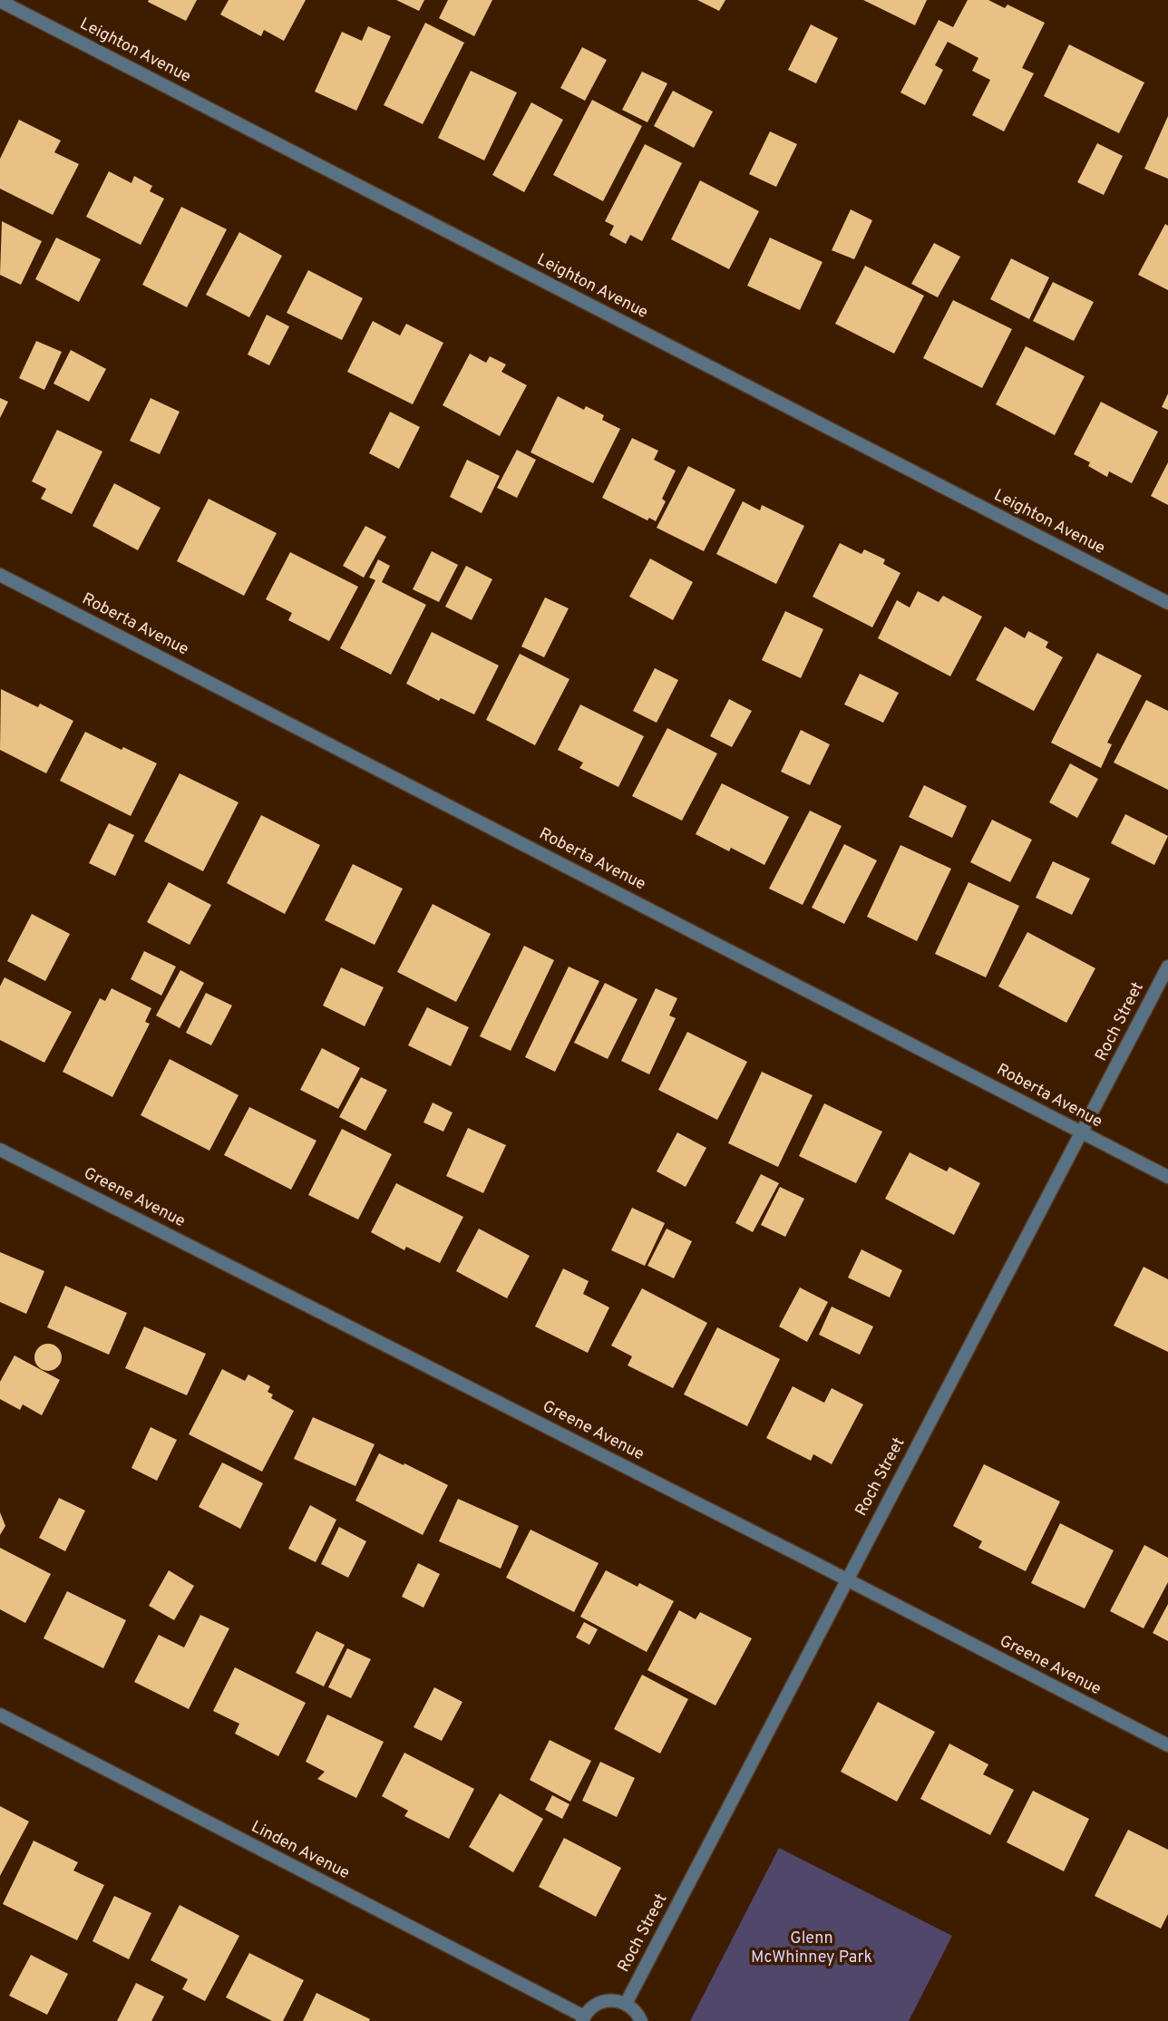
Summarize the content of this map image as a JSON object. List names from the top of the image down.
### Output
{
  "streets": {
    "street": [
      "Leighton Avenue",
      "Roberta Avenue",
      "Roch Street",
      "Greene Avenue",
      "Linden Avenue"
    ]
  },
  "crossings": [
    ["Roberta Avenue", "Roch Street"],
    ["Roch Street", "Greene Avenue"]
  ],
  "parks": ["Glenn McWhinney Park"]
}
